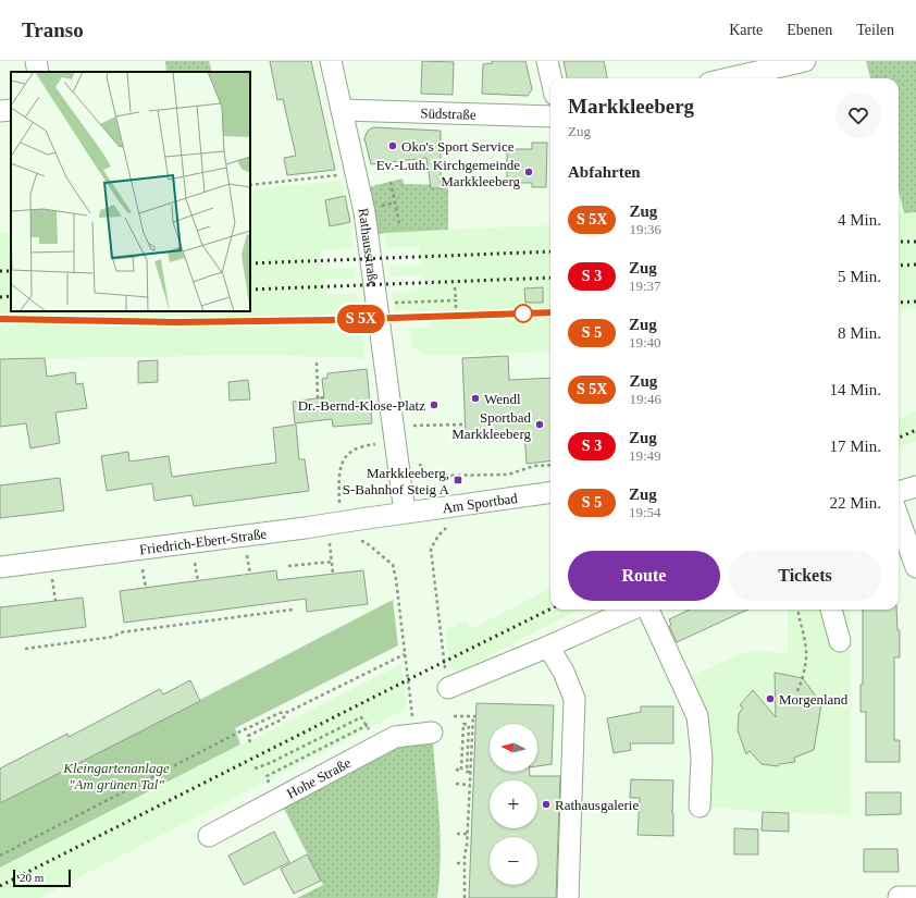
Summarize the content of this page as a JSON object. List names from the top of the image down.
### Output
{
  "streets": {
    "street": [
      "Südstraße",
      "Rathausstraße",
      "Am Sportbad",
      "Friedrich-Ebert-Straße",
      "Hohe Straße"
    ]
  },
  "crossings": [
    ["Südstraße", "Rathausstraße"],
    ["Rathausstraße", "Am Sportbad"],
    ["Rathausstraße", "Friedrich-Ebert-Straße"],
    ["Am Sportbad", "Friedrich-Ebert-Straße"]
  ],
  "parks": ["Kleingartenanlage \"Am grünen Tal\""],
  "places": {
    "other": [
      "Oko's Sport Service",
      "Ev.-Luth. Kirchgemeinde Markkleeberg",
      "Wendl",
      "Dr.-Bernd-Klose-Platz",
      "Sportbad Markkleeberg",
      "Morgenland",
      "Rathausgalerie"
    ],
    "transit": ["Markkleeberg, S-Bahnhof Steig A"]
  },
  "scale_bar": "20 m",
  "north": "left",
  "page": {
    "header": "Transo",
    "nav": ["Karte", "Ebenen", "Teilen"],
    "on_map": "S 5X",
    "heading": [
      ["Markkleeberg", "Zug"],
      "Abfahrten"
    ],
    "list": [
      {
        "mark": "S 5X",
        "name": "Zug",
        "note": "19:36",
        "value": "4 Min."
      },
      {
        "mark": "S 3",
        "name": "Zug",
        "note": "19:37",
        "value": "5 Min."
      },
      {
        "mark": "S 5",
        "name": "Zug",
        "note": "19:40",
        "value": "8 Min."
      },
      {
        "mark": "S 5X",
        "name": "Zug",
        "note": "19:46",
        "value": "14 Min."
      },
      {
        "mark": "S 3",
        "name": "Zug",
        "note": "19:49",
        "value": "17 Min."
      },
      {
        "mark": "S 5",
        "name": "Zug",
        "note": "19:54",
        "value": "22 Min."
      }
    ],
    "buttons": ["Route", "Tickets"],
    "map_buttons": ["+", "−"],
    "scale": "20 m"
  }
}
